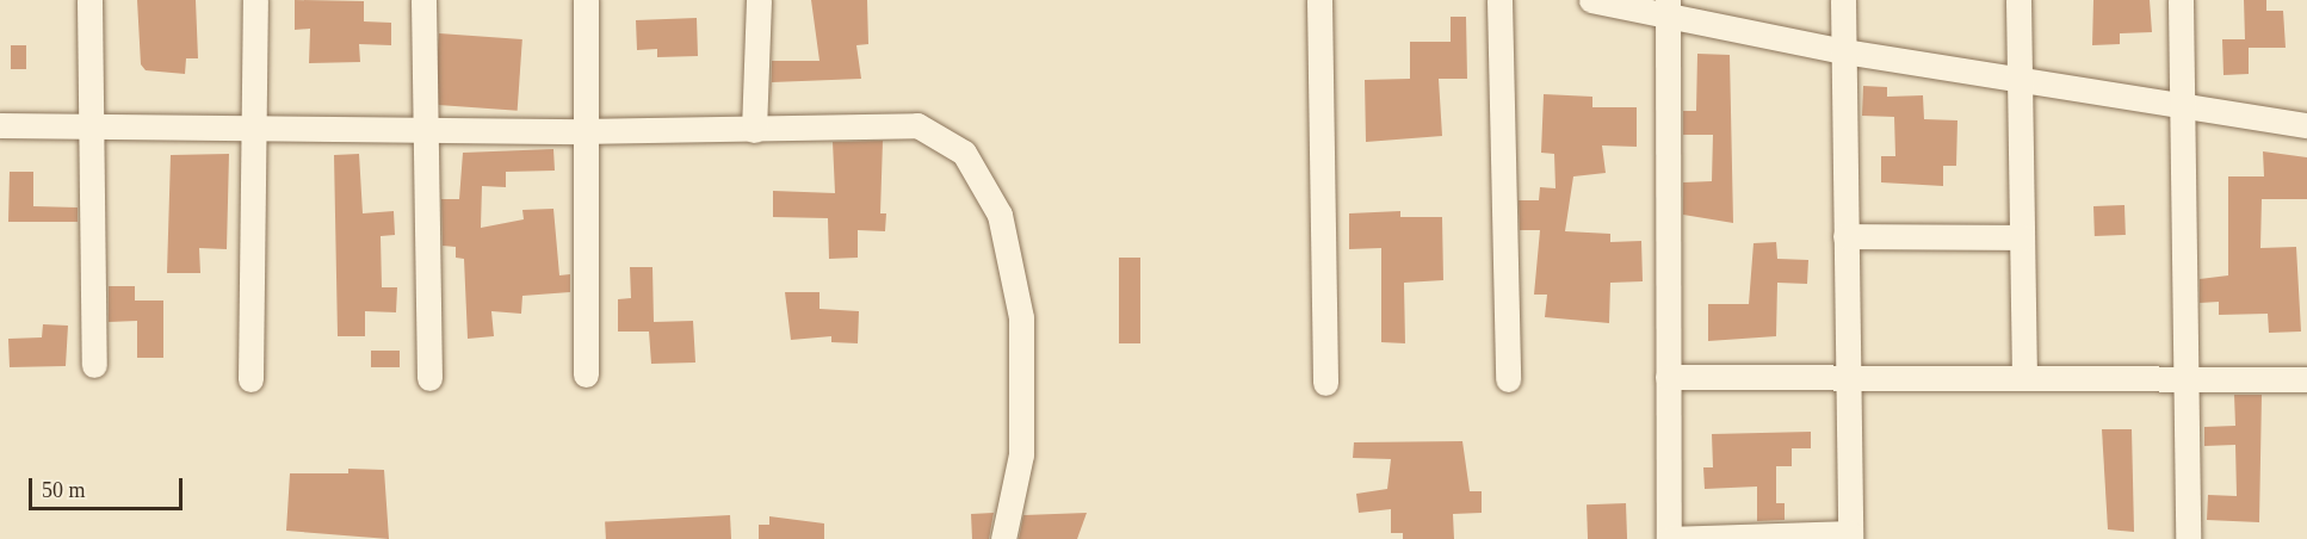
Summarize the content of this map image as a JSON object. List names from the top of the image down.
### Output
{
  "scale_bar": "50 m"
}
